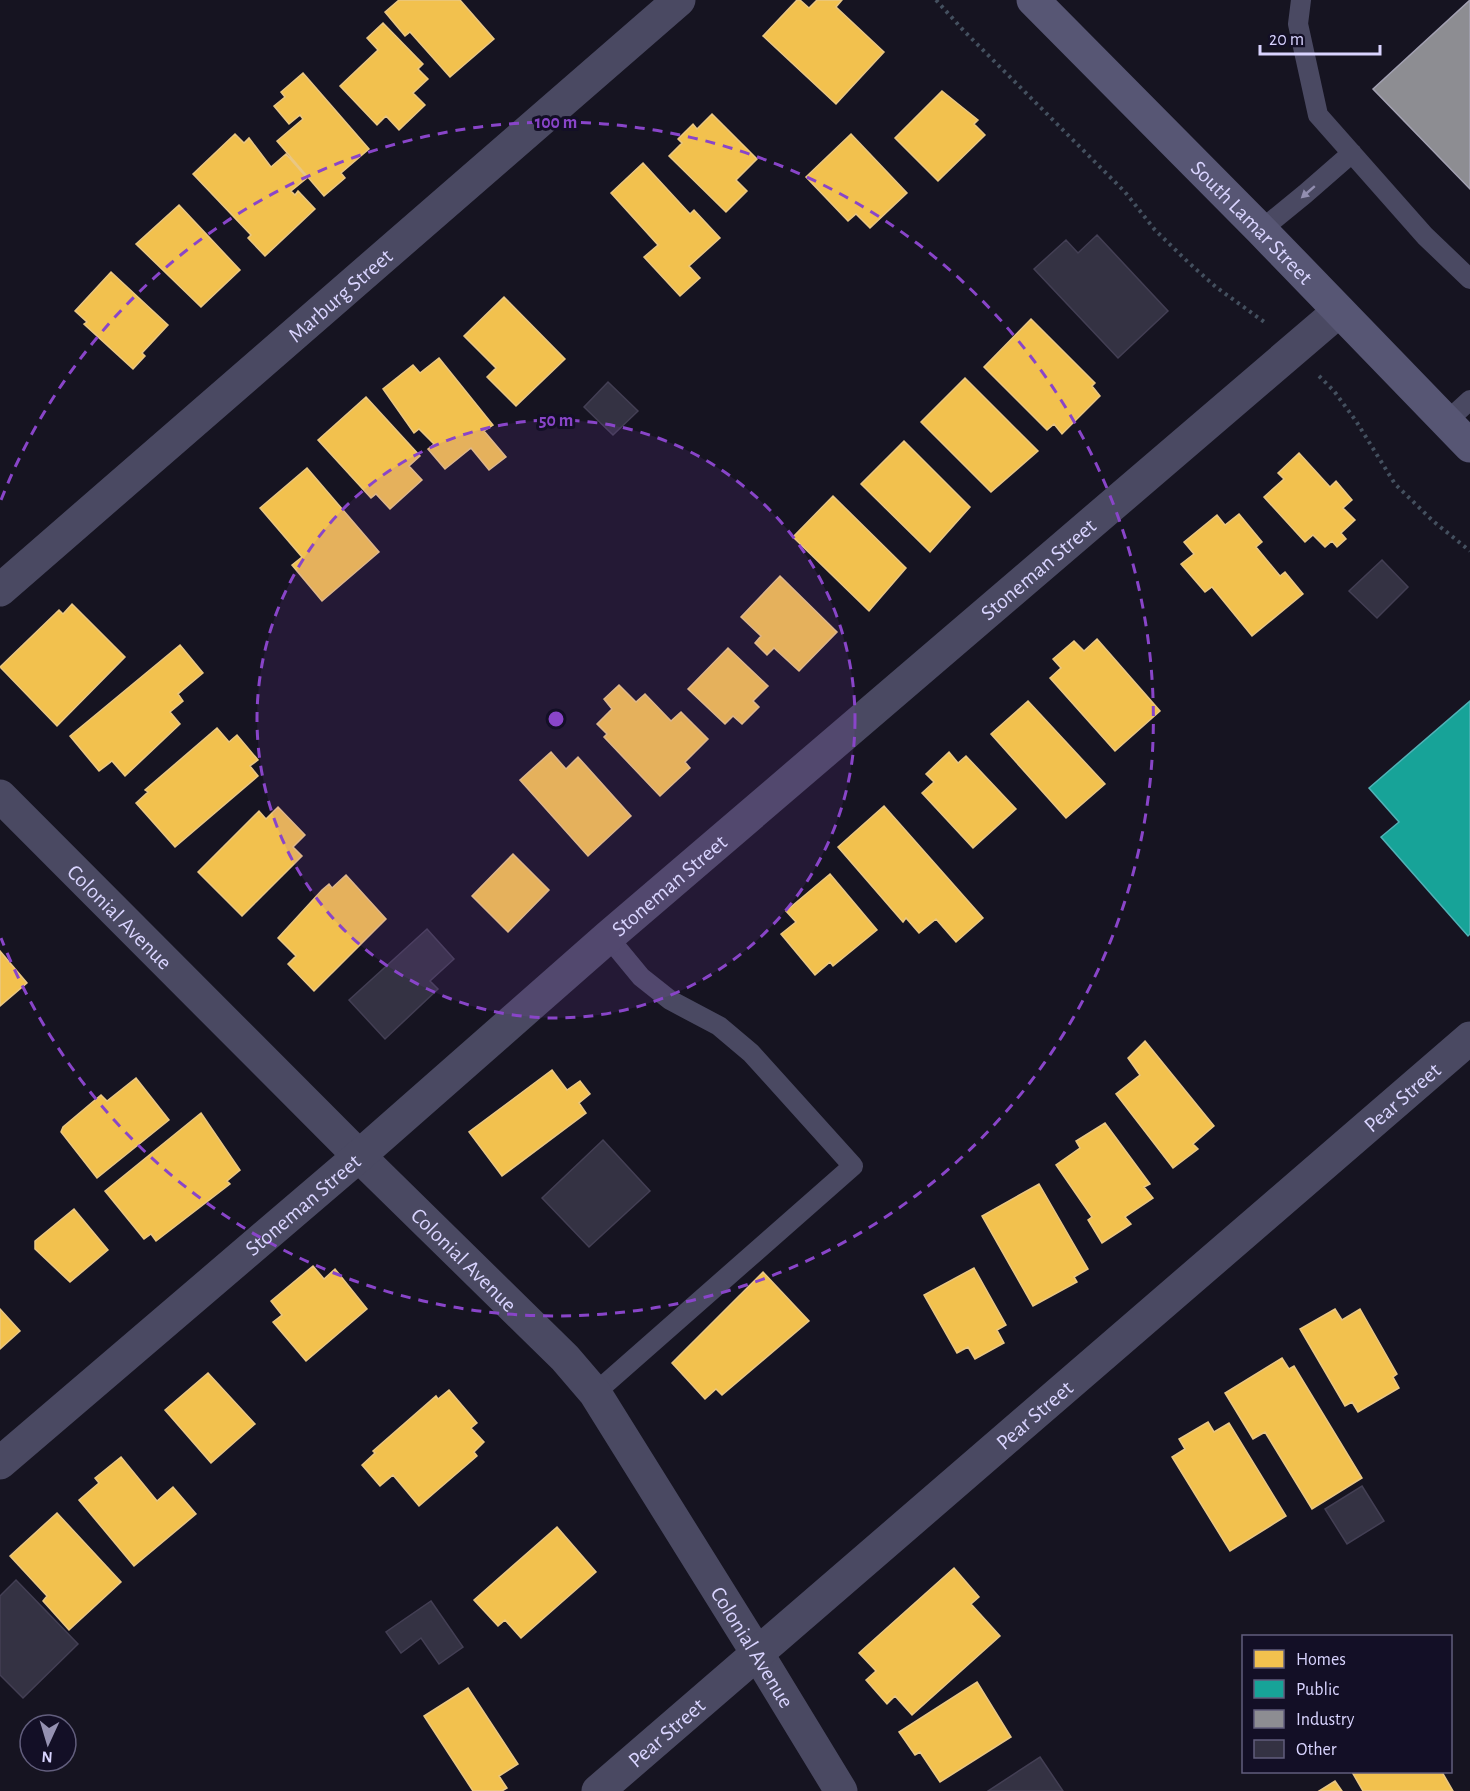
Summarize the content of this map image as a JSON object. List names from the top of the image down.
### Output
{
  "streets": {
    "main road": ["South Lamar Street"],
    "street": [
      "Marburg Street",
      "Stoneman Street",
      "Colonial Avenue",
      "Pear Street"
    ]
  },
  "crossings": [
    ["South Lamar Street", "Stoneman Street"],
    ["Stoneman Street", "Colonial Avenue"],
    ["Colonial Avenue", "Pear Street"]
  ],
  "legend": [
    "Homes",
    "Public",
    "Industry",
    "Other"
  ],
  "scale_bar": "20 m",
  "north": "bottom",
  "rings": ["100 m", "50 m"]
}
